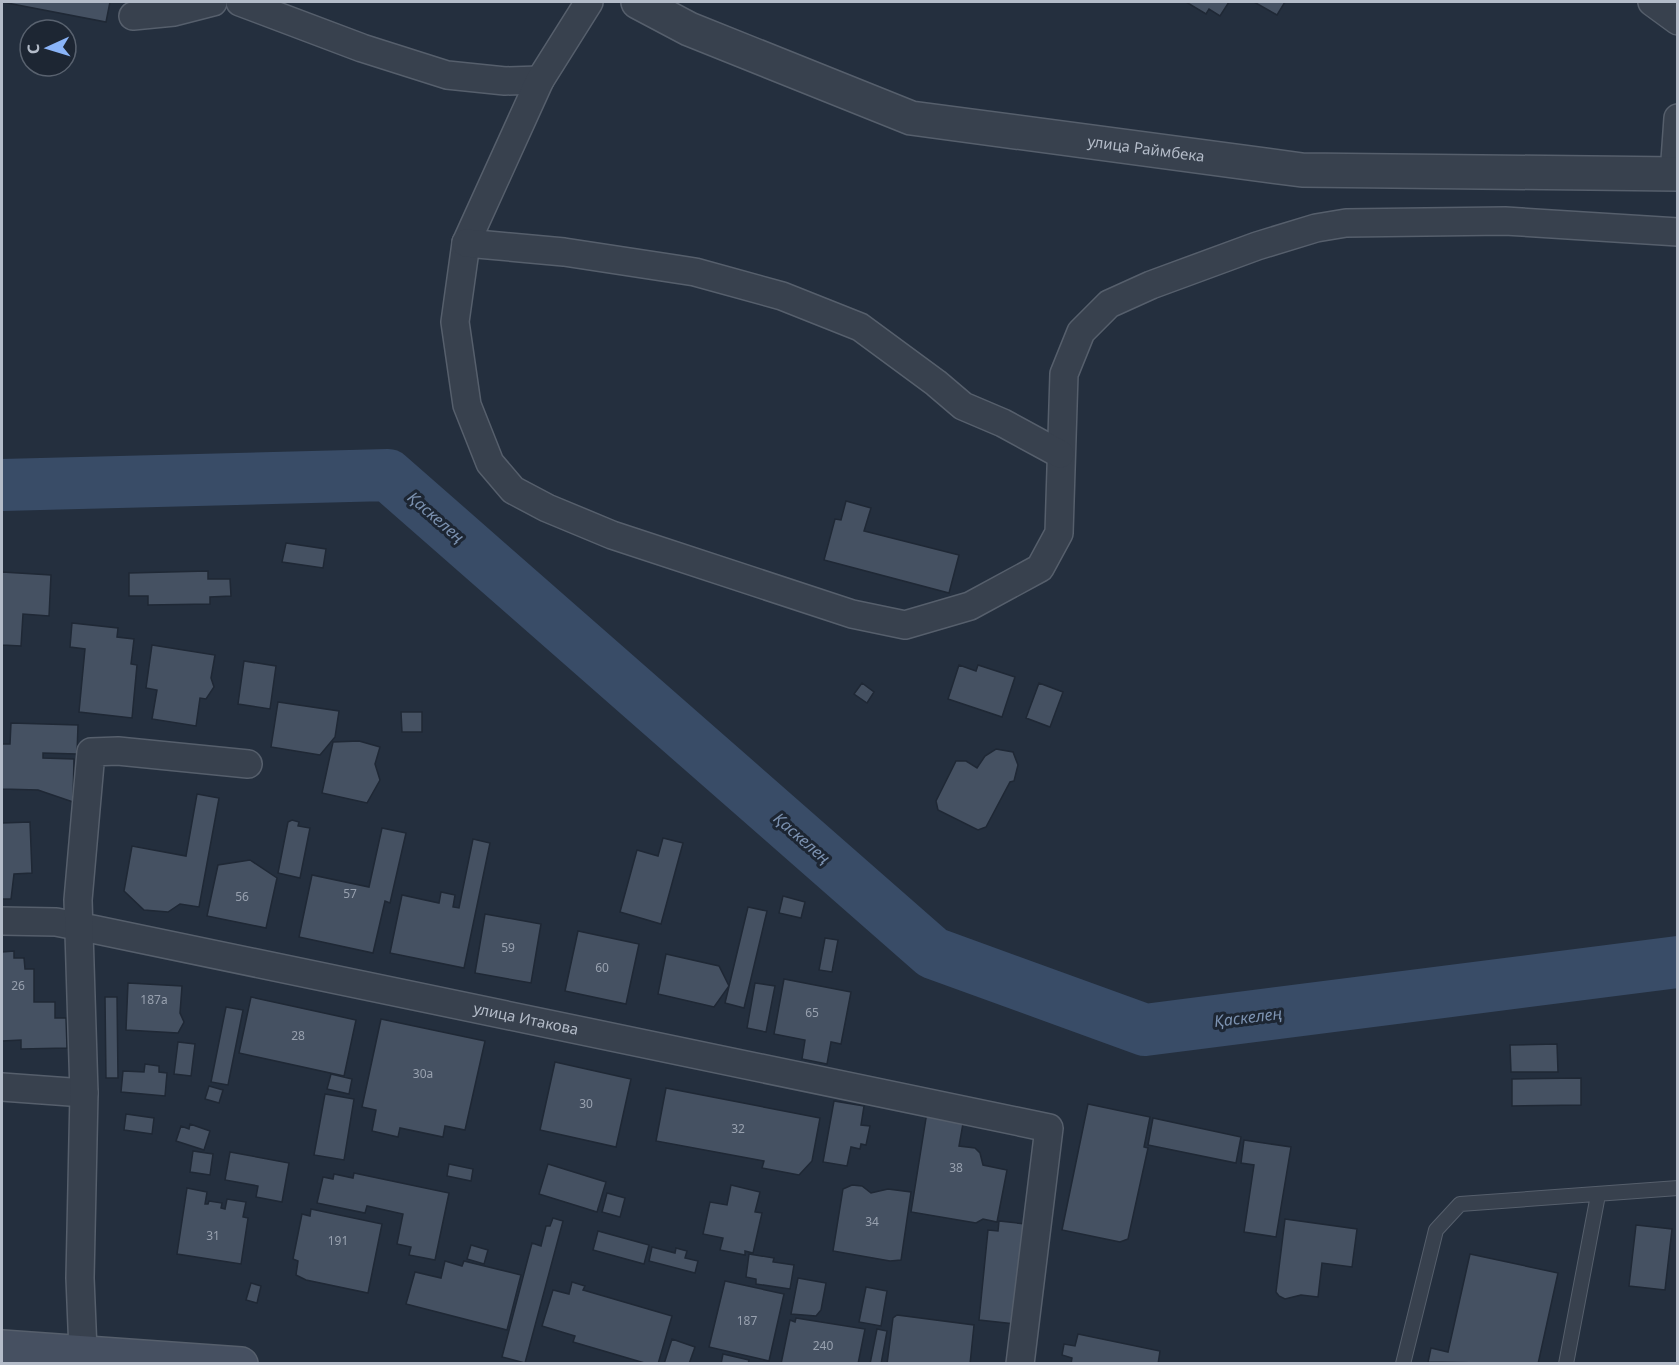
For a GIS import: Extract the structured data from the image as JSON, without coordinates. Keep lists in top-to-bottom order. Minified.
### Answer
{"streets":{"street":["улица Раймбека","улица Итакова"]},"water":["Қаскелең"],"house_numbers":["57","56","59","60","26","187а","65","28","30а","30","32","38","34","31","191","187","240"],"north":"left"}
